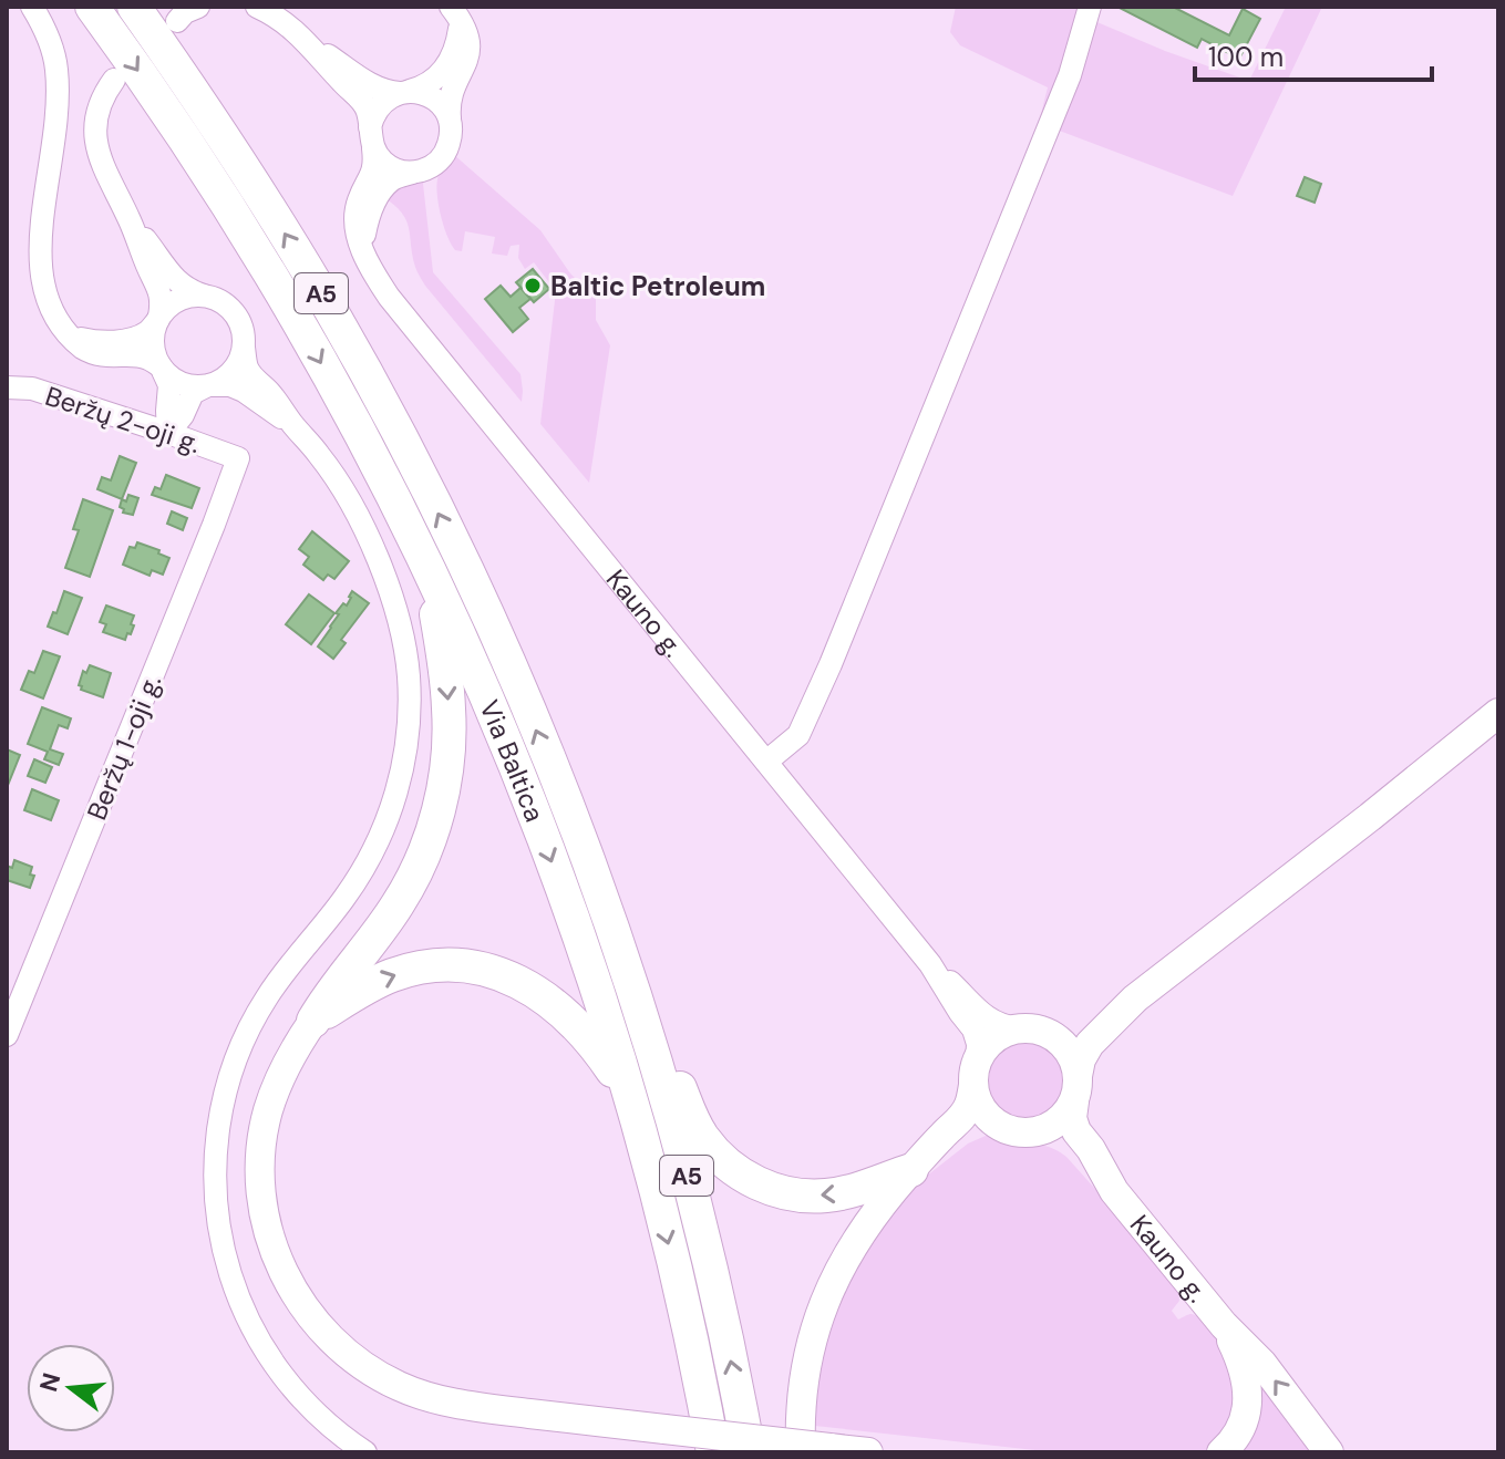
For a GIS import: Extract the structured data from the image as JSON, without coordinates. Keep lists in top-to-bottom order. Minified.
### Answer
{"streets":{"highway":["A5","Via Baltica"],"main road":["Kauno g."],"street":["Beržų 2-oji g.","Beržų 1-oji g."]},"crossings":[["Beržų 2-oji g.","Beržų 1-oji g."]],"places":["Baltic Petroleum"],"scale_bar":"100 m","north":"left"}
